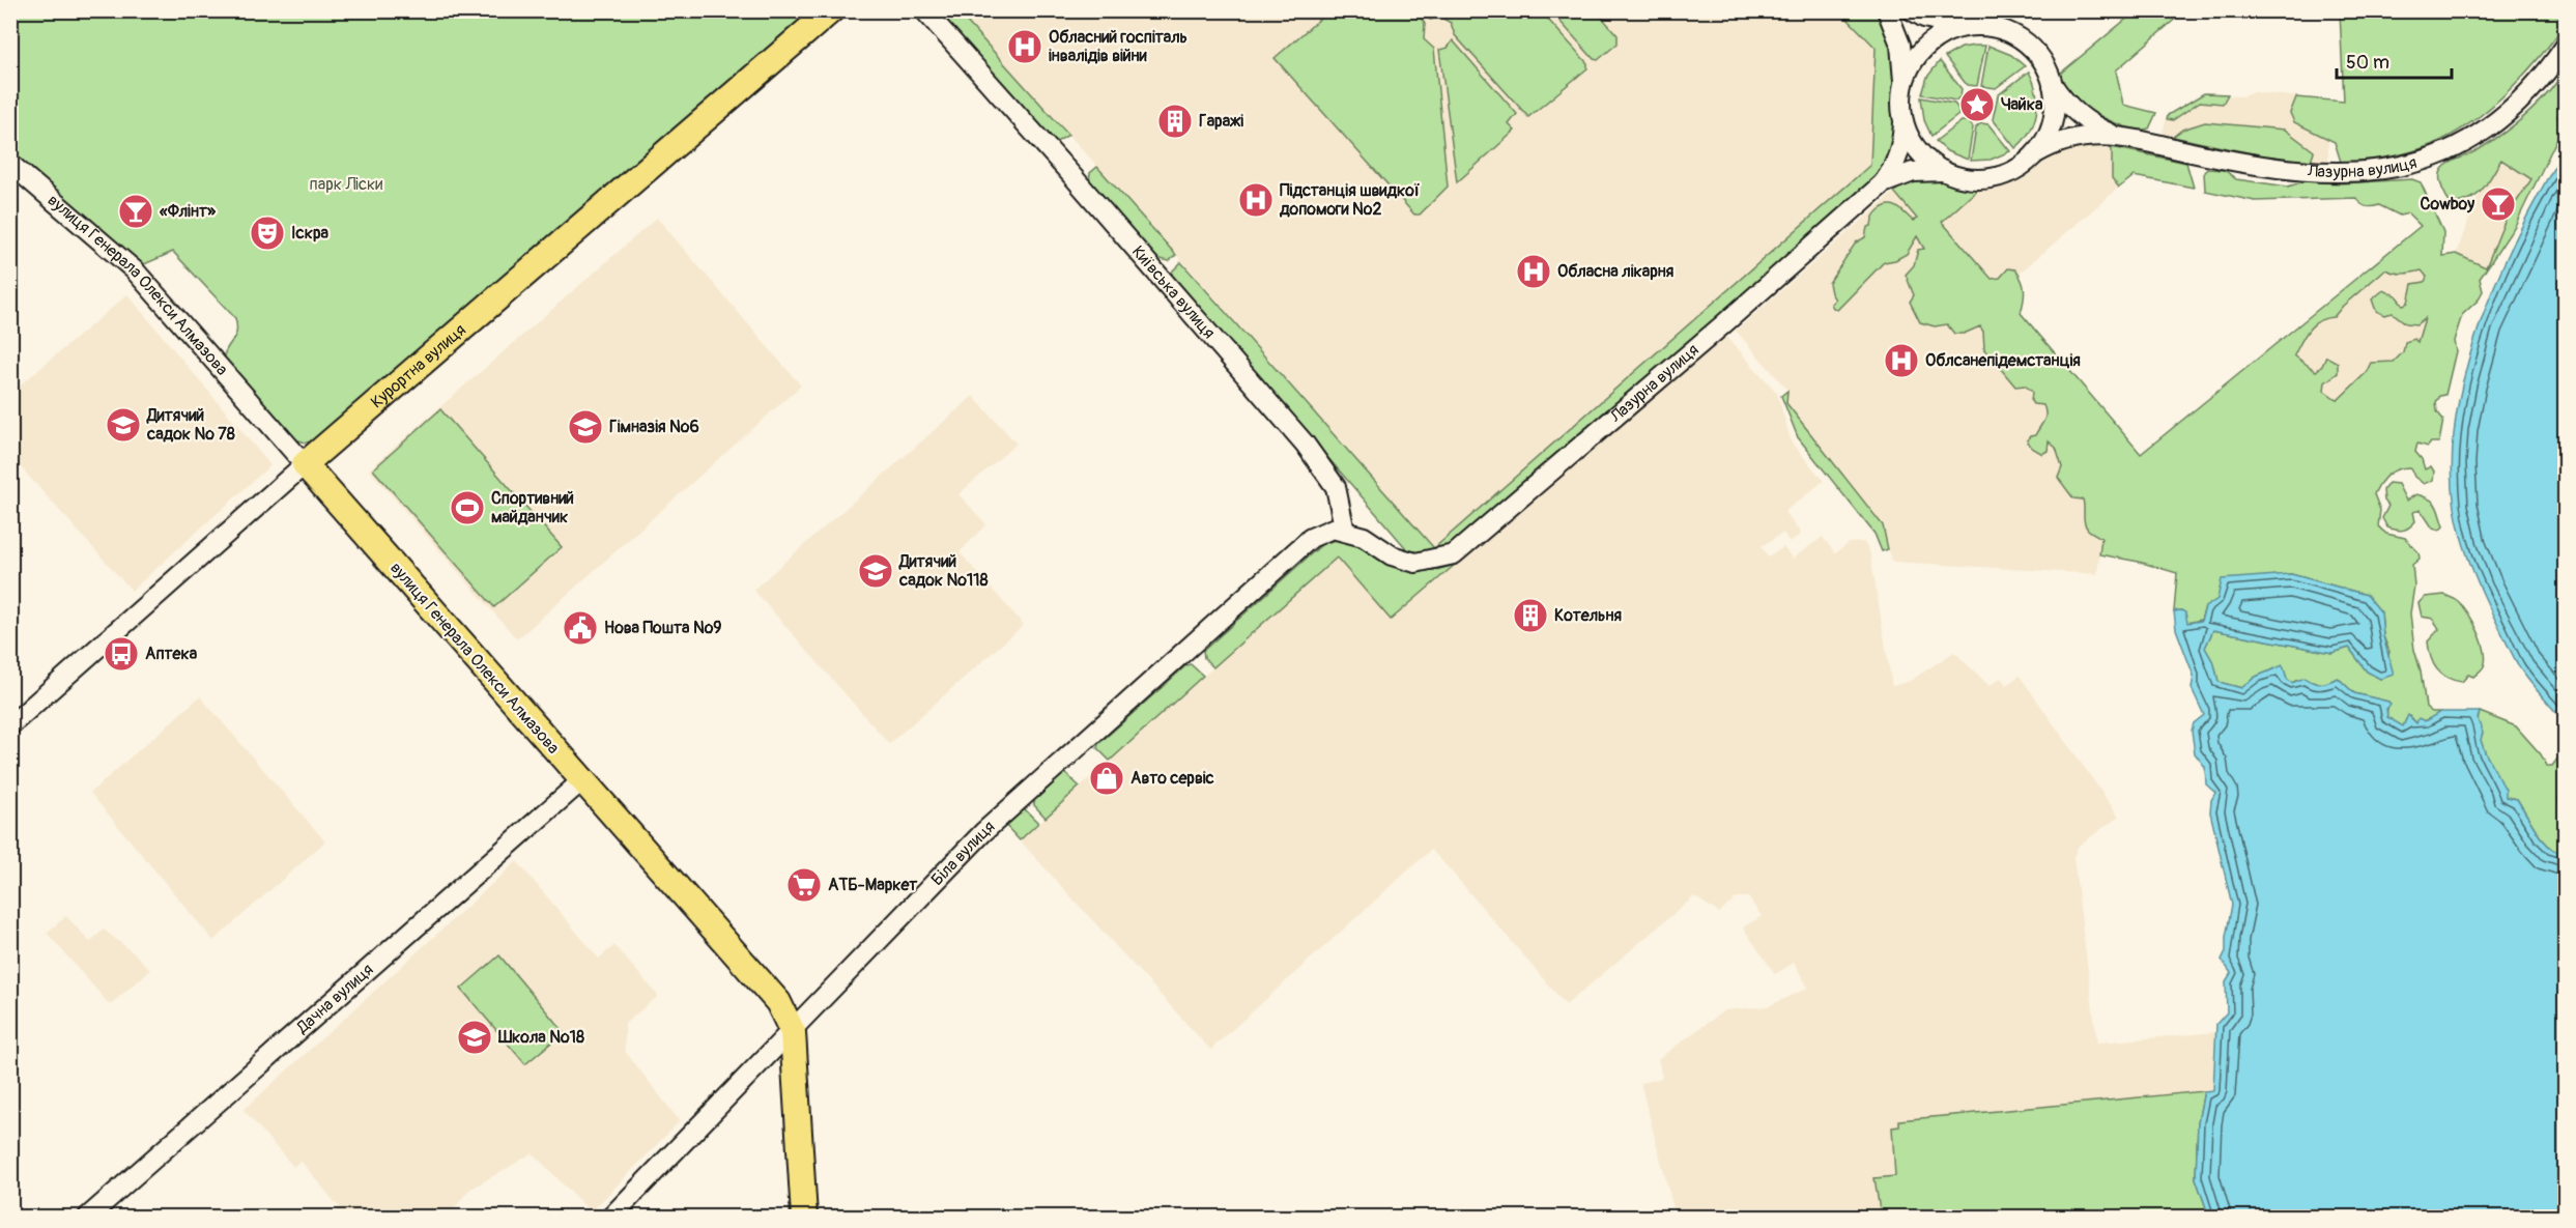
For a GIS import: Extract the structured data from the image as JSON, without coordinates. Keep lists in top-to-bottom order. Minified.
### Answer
{"streets":{"main road":["вулиця Генерала Олекси Алмазова","Курортна вулиця"],"street":["Лазурна вулиця","Київська вулиця","Біла вулиця","Дачна вулиця"]},"crossings":[["Лазурна вулиця","Київська вулиця"],["Лазурна вулиця","Біла вулиця"],["вулиця Генерала Олекси Алмазова","Курортна вулиця"],["вулиця Генерала Олекси Алмазова","Біла вулиця"],["вулиця Генерала Олекси Алмазова","Дачна вулиця"],["Київська вулиця","Біла вулиця"]],"parks":["парк Ліски"],"places":{"hospital":["Обласний госпіталь інвалідів війни","Підстанція швидкої допомоги №2","Обласна лікарня","Облсанепідемстанція"],"place":["Чайка"],"building":["Гаражі","Котельня"],"bar":["Cowboy","«Флінт»"],"theatre":["Іскра"],"school or university":["Дитячий садок № 78","Гімназія №6","Дитячий садок №118","Школа №18"],"sports":["Спортивний майданчик"],"public building":["Нова Пошта №9"],"bus stop":["Аптека"],"shop":["Авто сервіс"],"supermarket":["АТБ-Маркет"]},"scale_bar":"50 m"}
